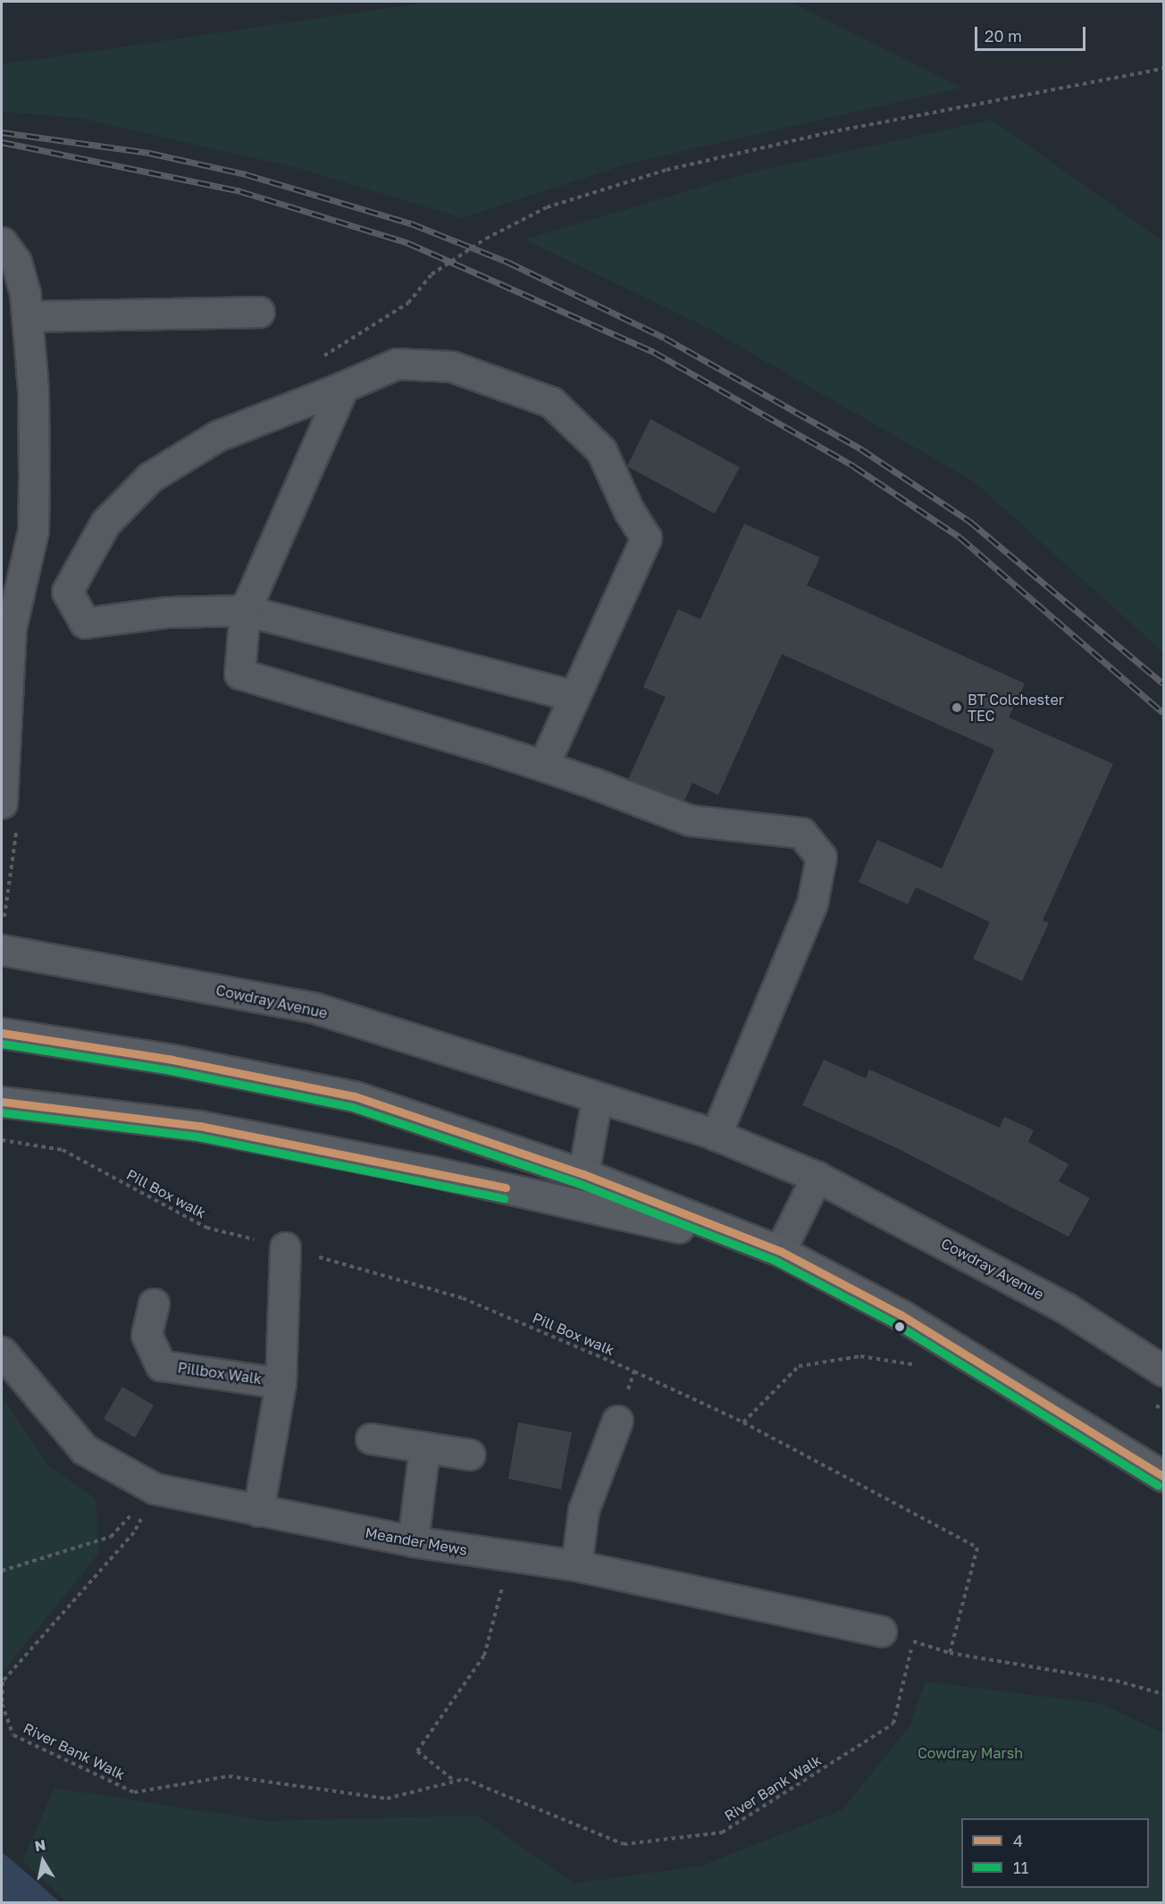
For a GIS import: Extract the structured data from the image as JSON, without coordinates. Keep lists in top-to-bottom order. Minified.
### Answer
{"streets":{"street":["Cowdray Avenue","Pillbox Walk","Meander Mews"],"path":["Pill Box walk","River Bank Walk"]},"crossings":[["Pill Box walk","Pillbox Walk"],["Pillbox Walk","Meander Mews"],["Meander Mews","River Bank Walk"]],"parks":["Cowdray Marsh"],"places":["BT Colchester TEC"],"lines":["transit line 4","transit line 11"],"legend":["4","11"],"scale_bar":"20 m","north":"top"}
